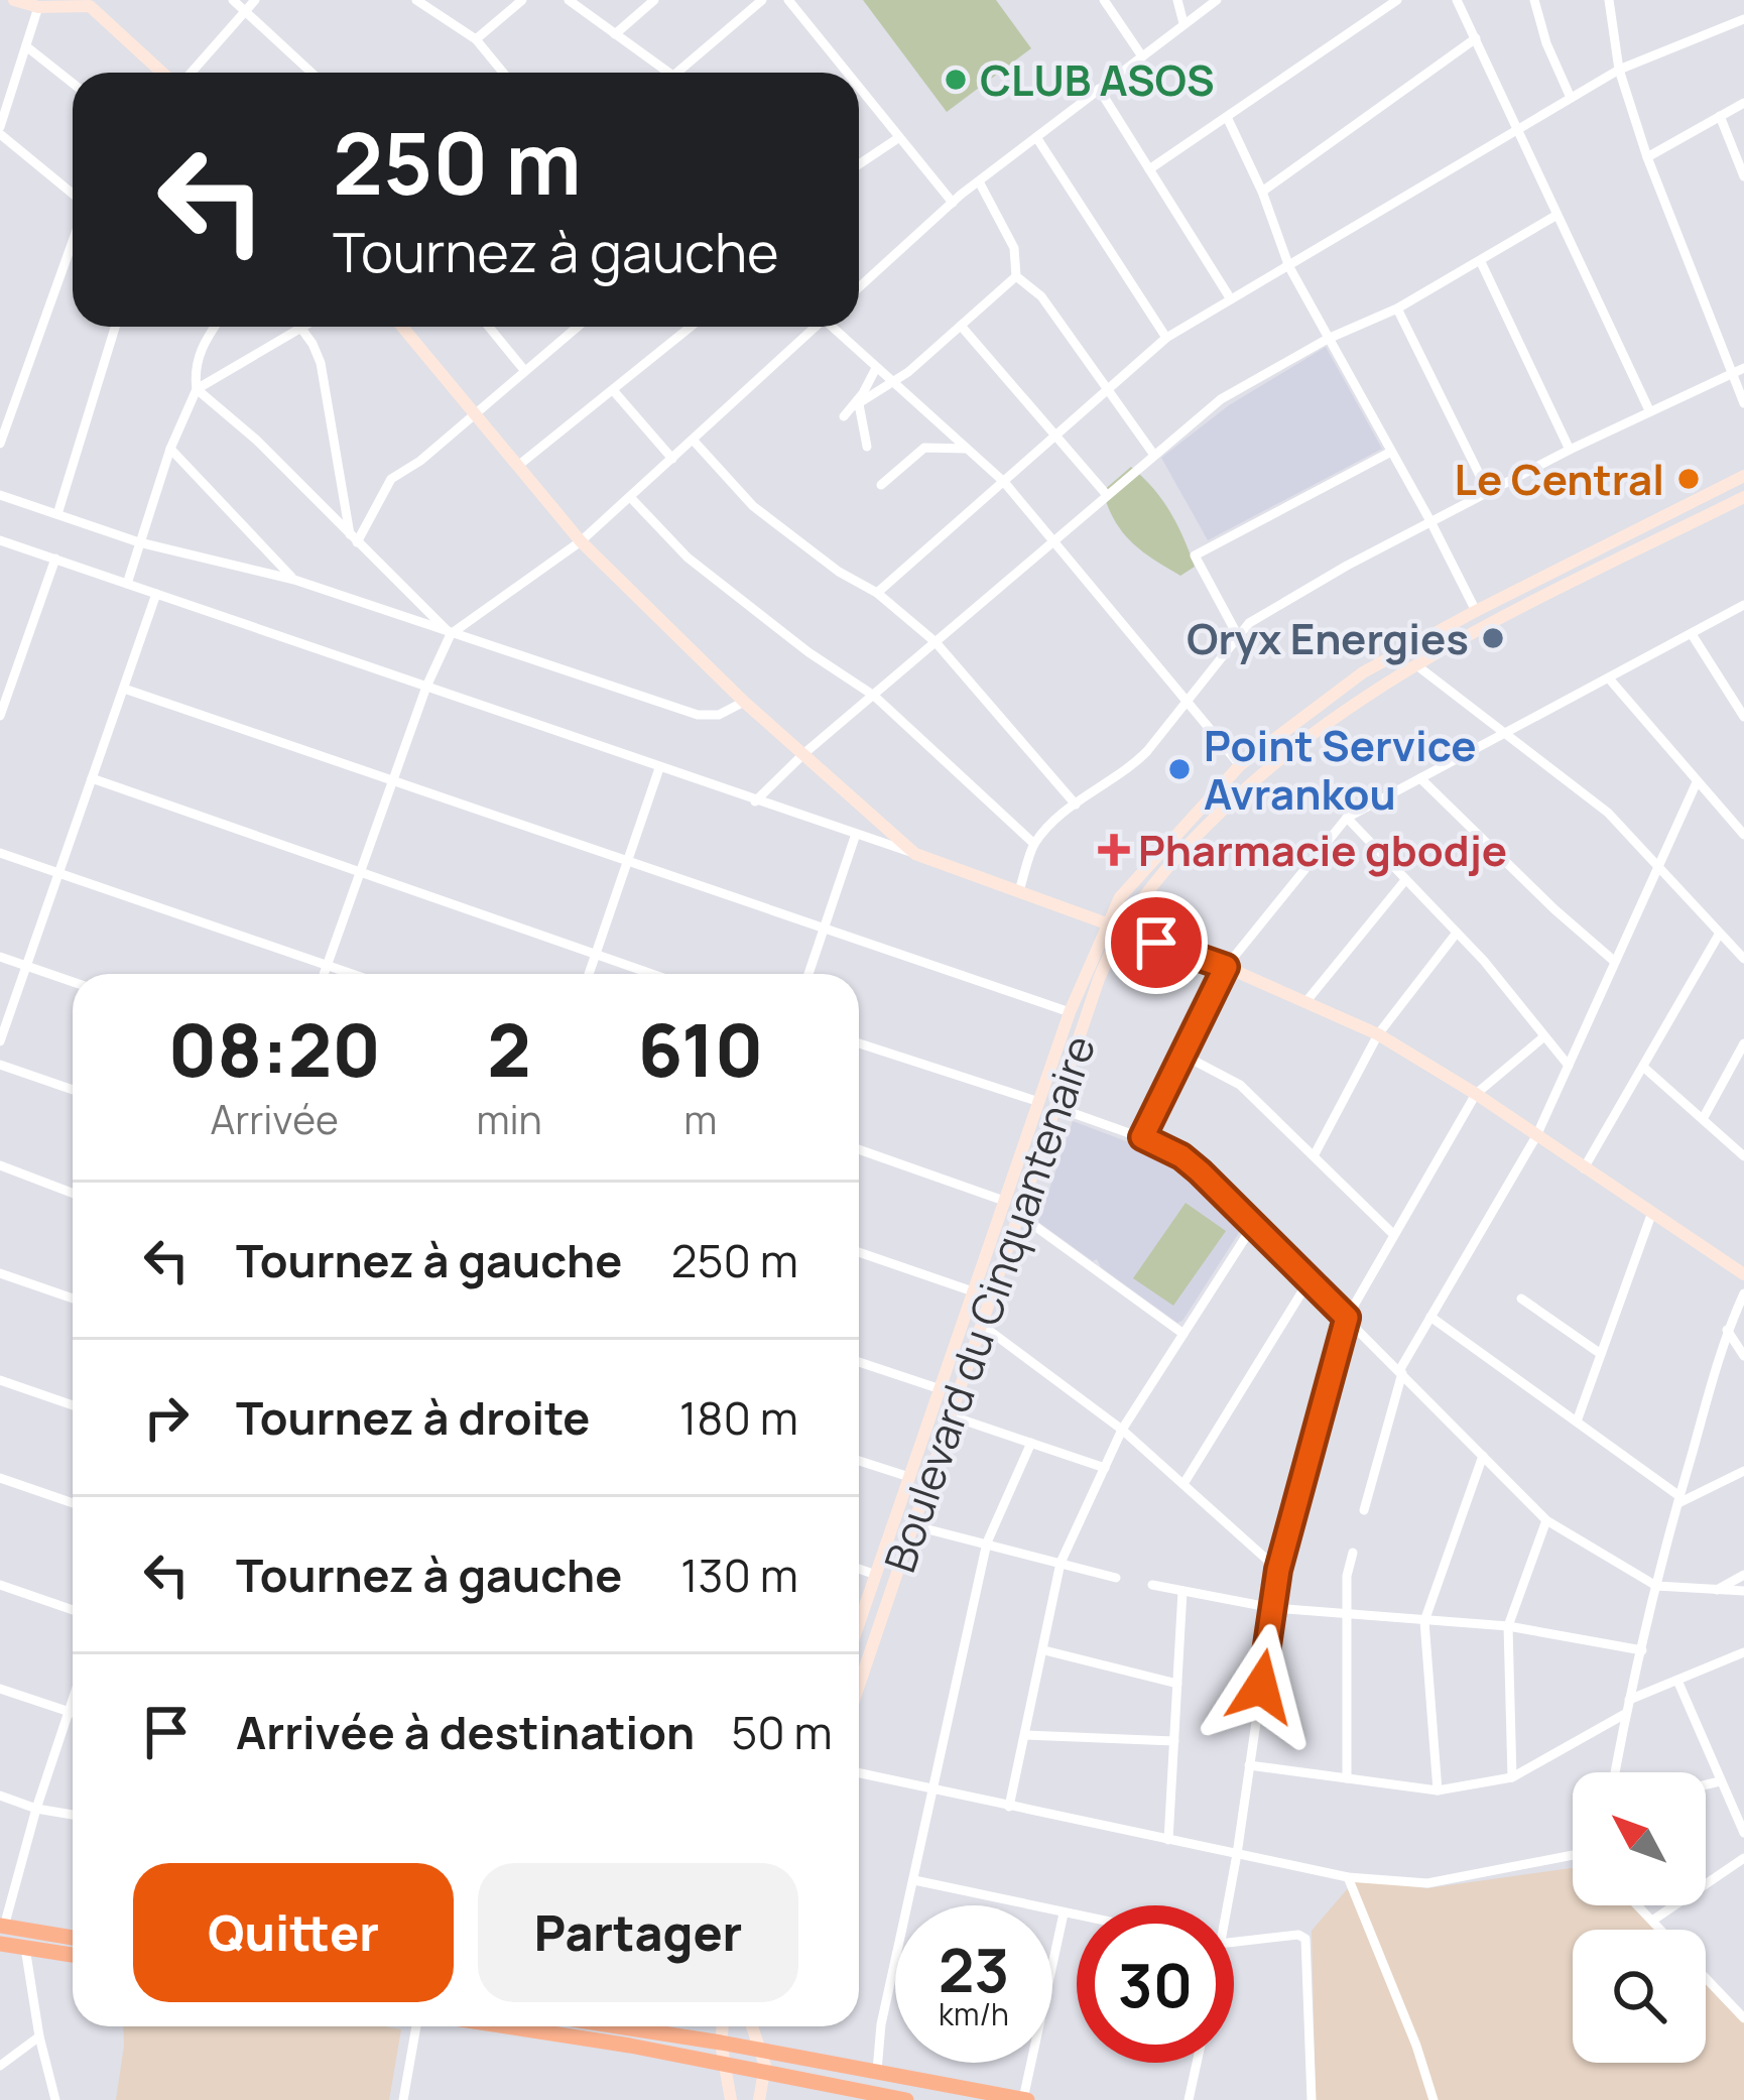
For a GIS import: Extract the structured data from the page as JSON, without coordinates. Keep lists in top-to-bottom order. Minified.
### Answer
{"streets":{"main road":["Boulevard du Cinquantenaire"]},"places":{"other":["CLUB ASOS","Le Central","Oryx Energies","Point Service Avrankou"],"health":["Pharmacie gbodje"]},"north":"top left","page":{"turn":["250 m","Tournez à gauche"],"eta":["08:20","Arrivée","2","min","610","m"],"list":[{"name":"Tournez à gauche","value":"250 m"},{"name":"Tournez à droite","value":"180 m"},{"name":"Tournez à gauche","value":"130 m"},{"name":"Arrivée à destination","value":"50 m"}],"buttons":["Quitter","Partager"],"speed":"23 km/h","limit":"30"}}
